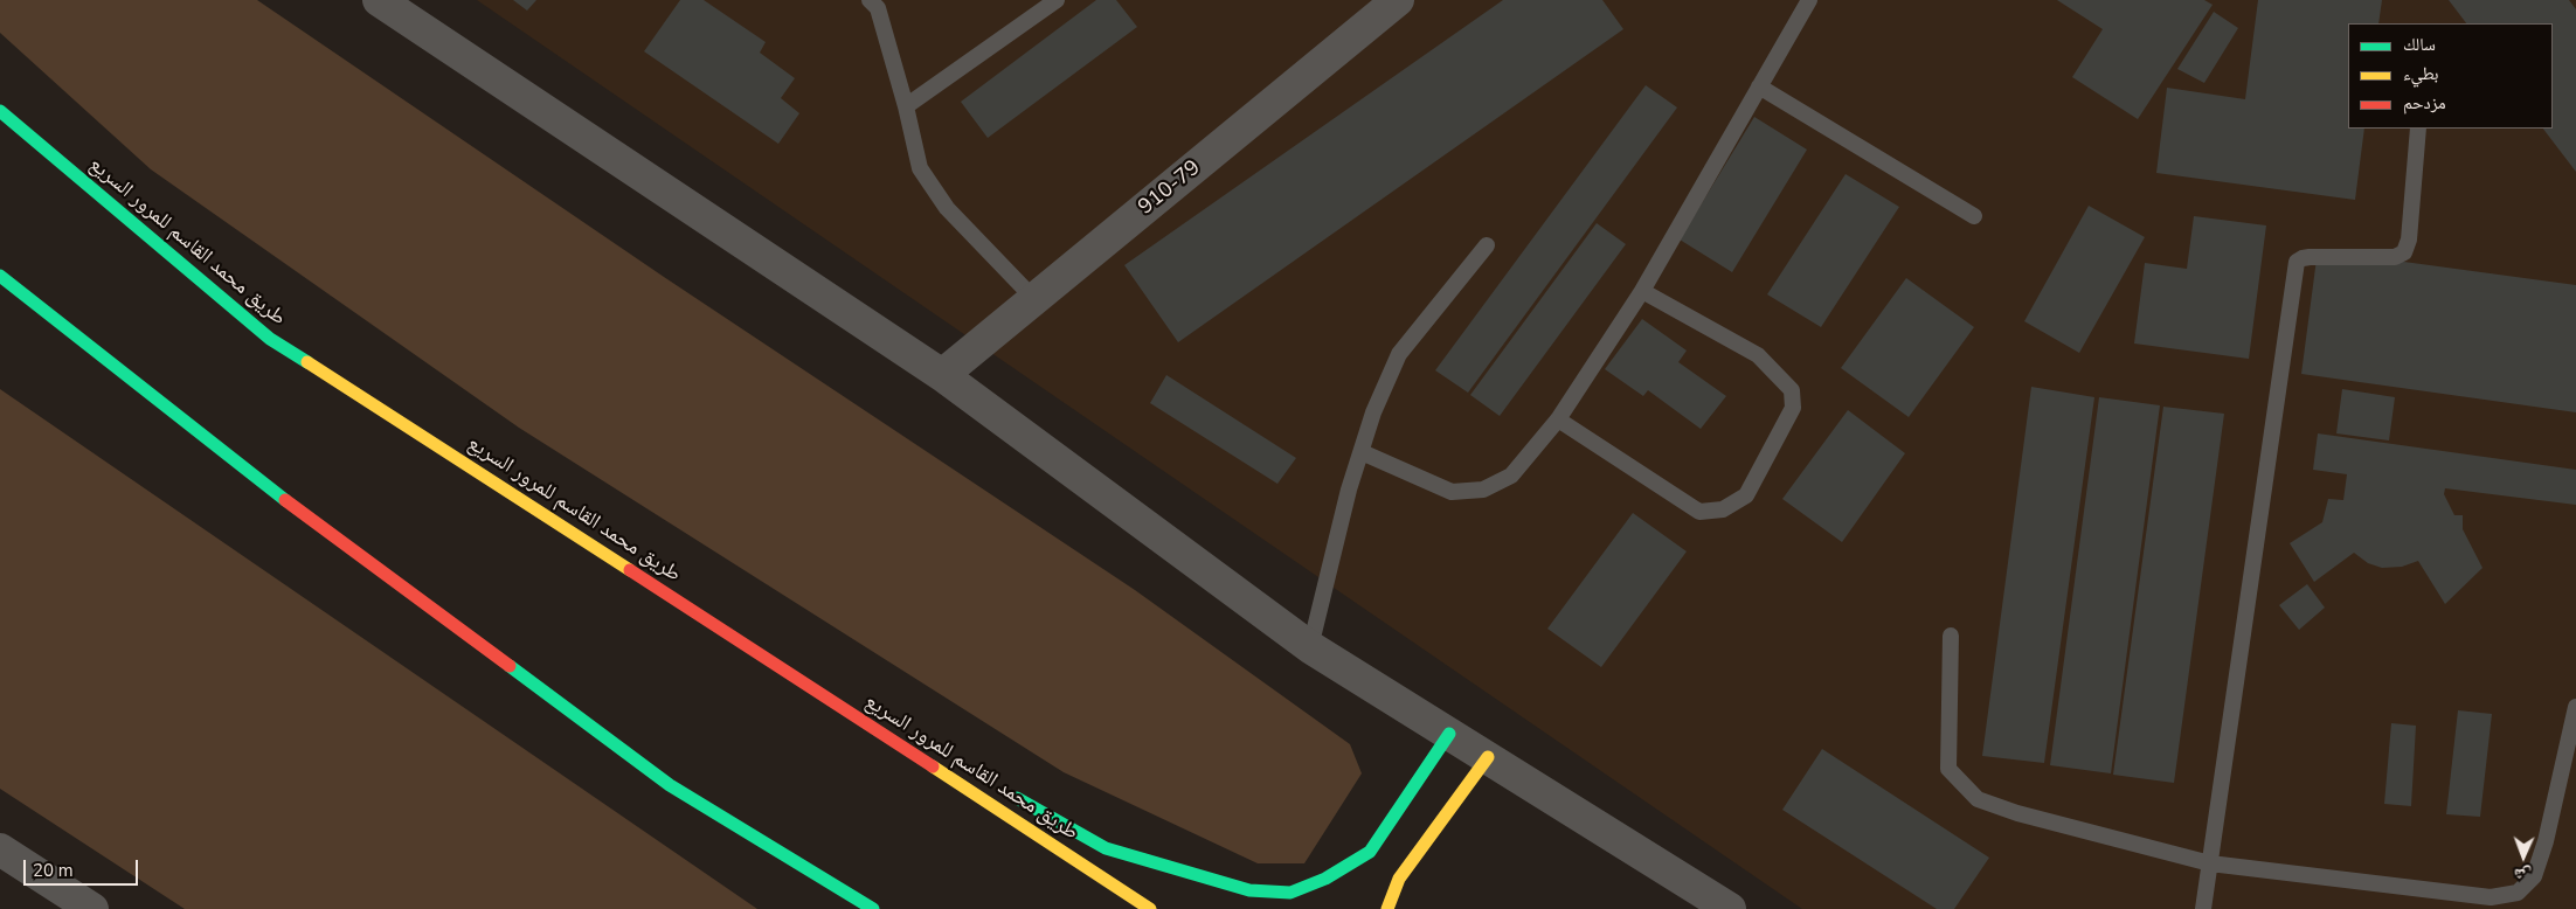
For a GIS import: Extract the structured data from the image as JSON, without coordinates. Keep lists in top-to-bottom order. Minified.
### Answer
{"streets":{"highway":["طريق محمد القاسم للمرور السريع"],"street":["910-79"]},"legend":["سالك","بطيء","مزدحم"],"scale_bar":"20 m","north":"bottom"}
